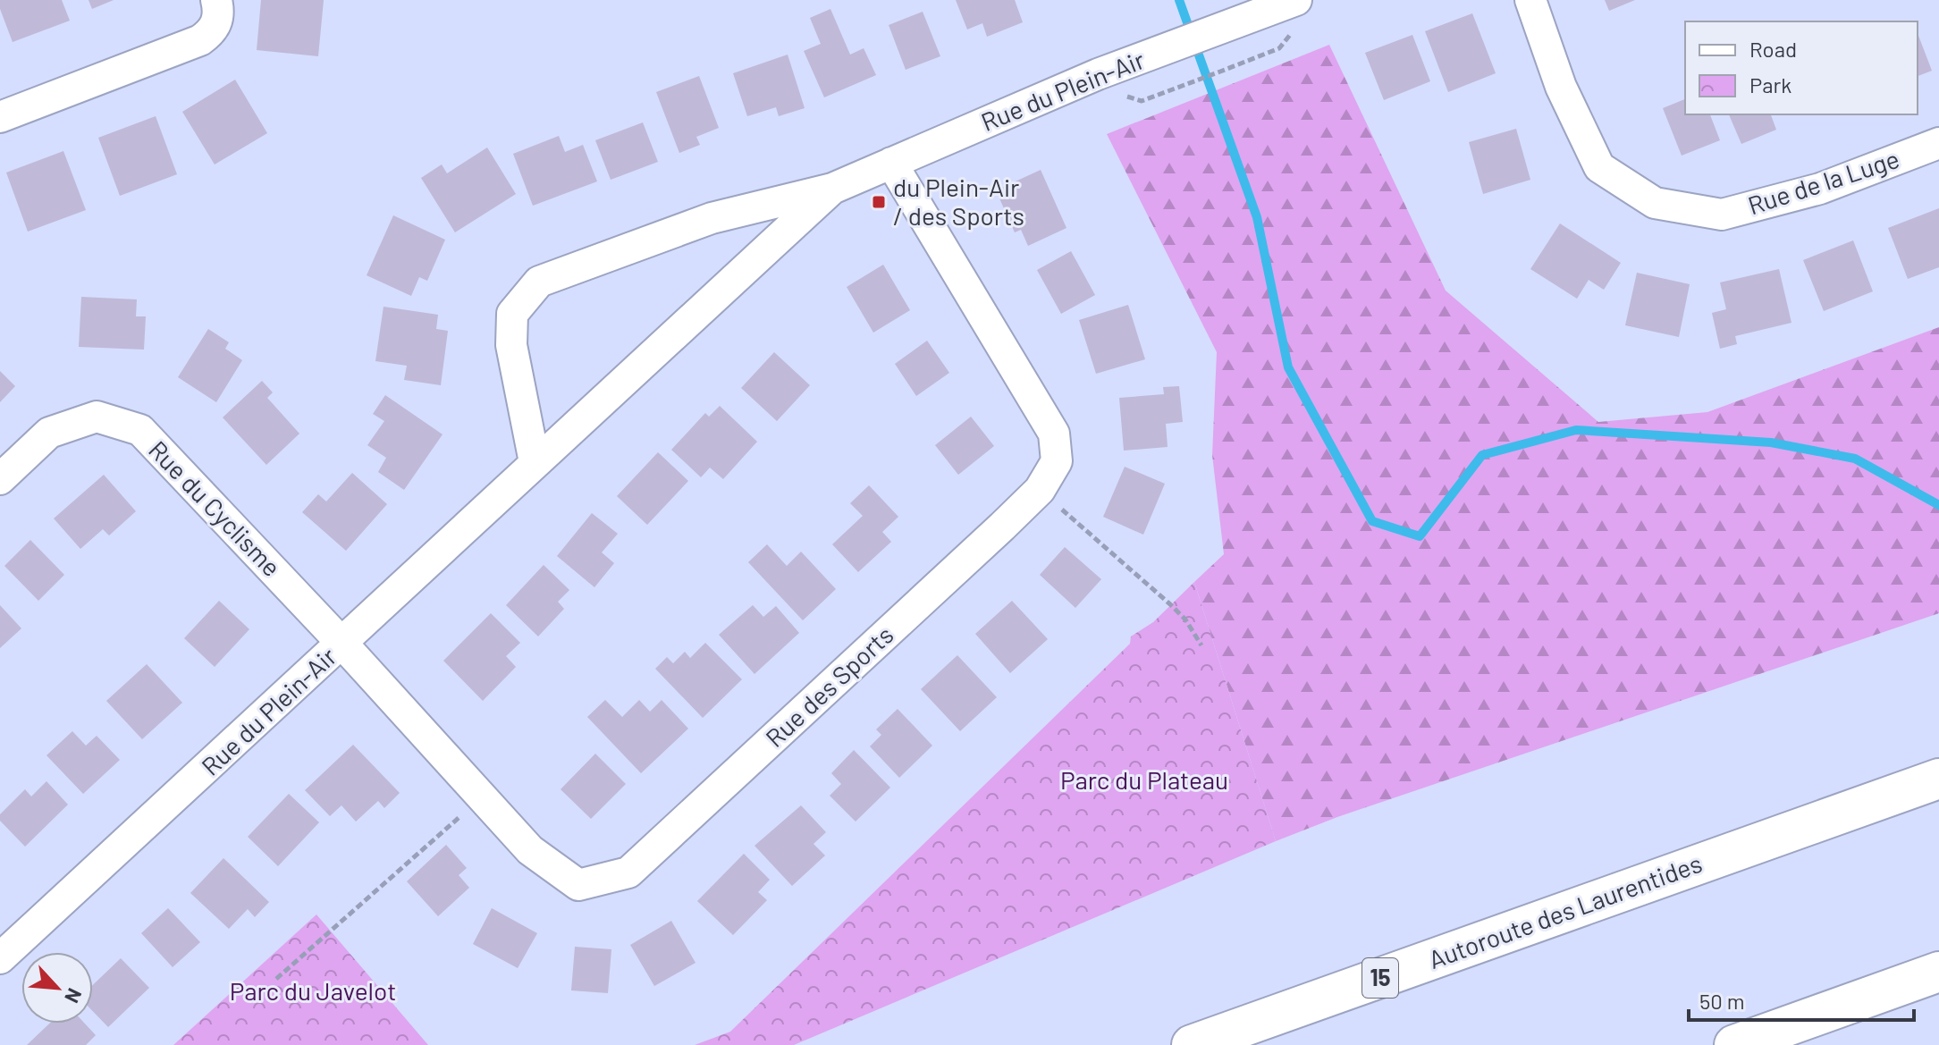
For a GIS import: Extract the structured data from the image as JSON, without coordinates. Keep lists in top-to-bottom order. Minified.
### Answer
{"streets":{"highway":["Autoroute des Laurentides","15"],"street":["Rue du Plein-Air","Rue de la Luge","Rue du Cyclisme","Rue des Sports"]},"crossings":[["Rue du Plein-Air","Rue du Cyclisme"],["Rue du Plein-Air","Rue des Sports"],["Rue du Cyclisme","Rue des Sports"]],"parks":["Parc du Plateau","Parc du Javelot"],"places":{"transit":["du Plein-Air / des Sports"]},"legend":["Road","Park"],"scale_bar":"50 m","north":"bottom right"}
